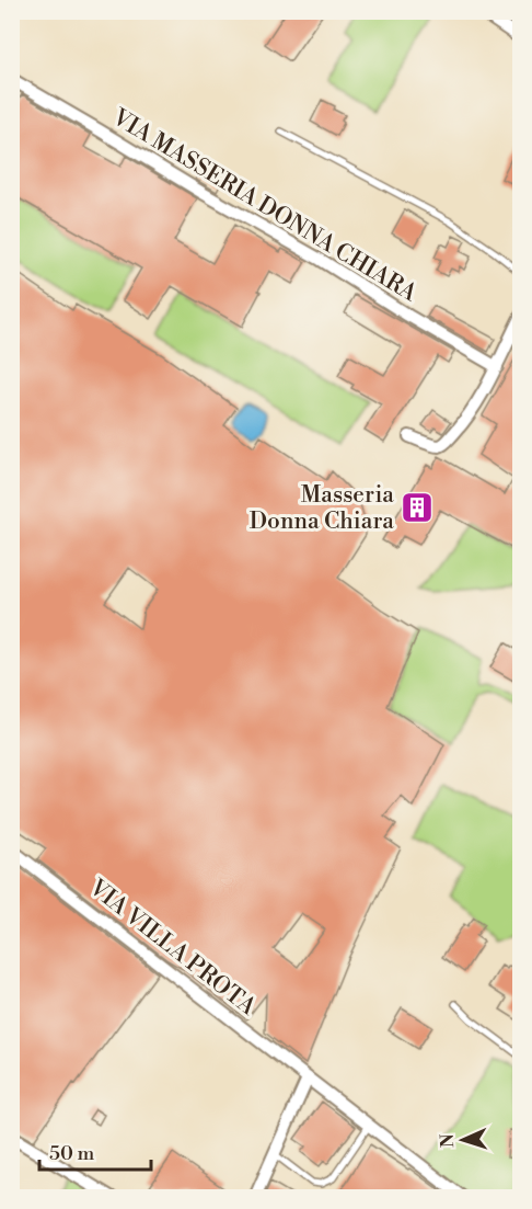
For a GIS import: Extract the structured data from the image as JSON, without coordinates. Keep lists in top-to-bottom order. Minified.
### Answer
{"streets":{"street":["VIA MASSERIA DONNA CHIARA","VIA VILLA PROTA"]},"places":{"building":["Masseria Donna Chiara"]},"scale_bar":"50 m","north":"left"}
